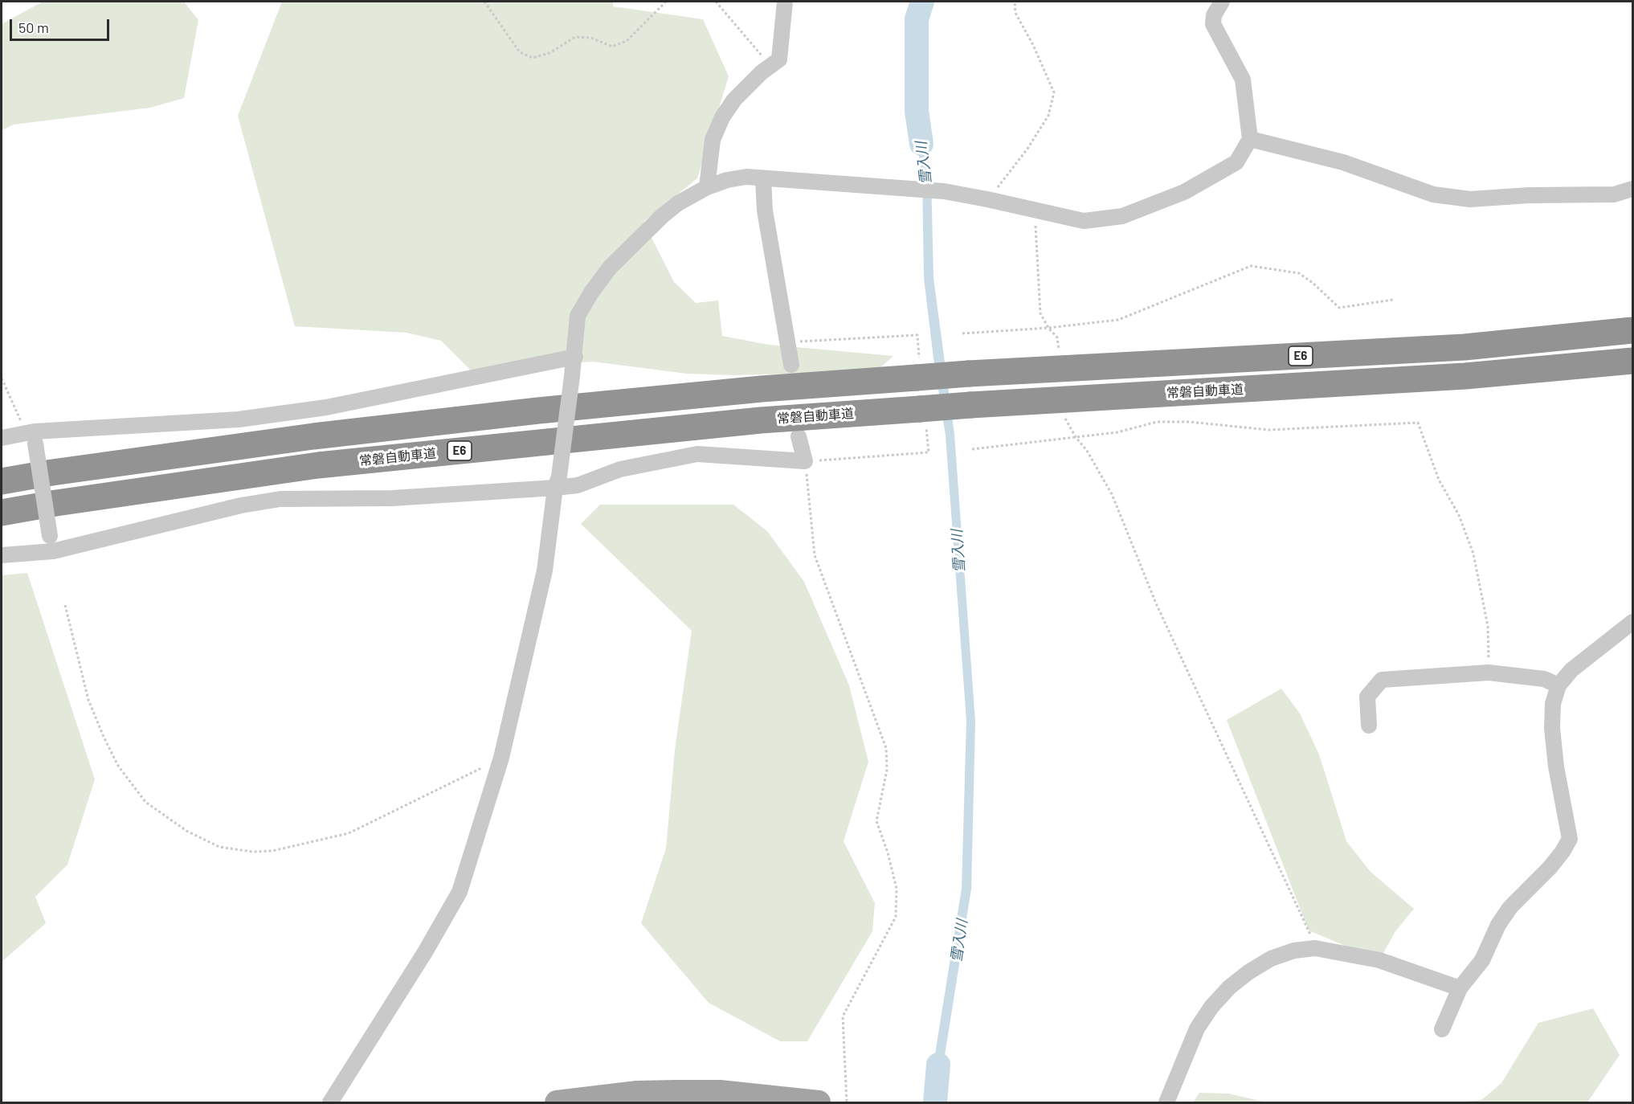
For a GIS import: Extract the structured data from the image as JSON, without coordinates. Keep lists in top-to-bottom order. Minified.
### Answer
{"streets":{"highway":["E6","常磐自動車道"]},"water":["雪入川"],"scale_bar":"50 m"}
